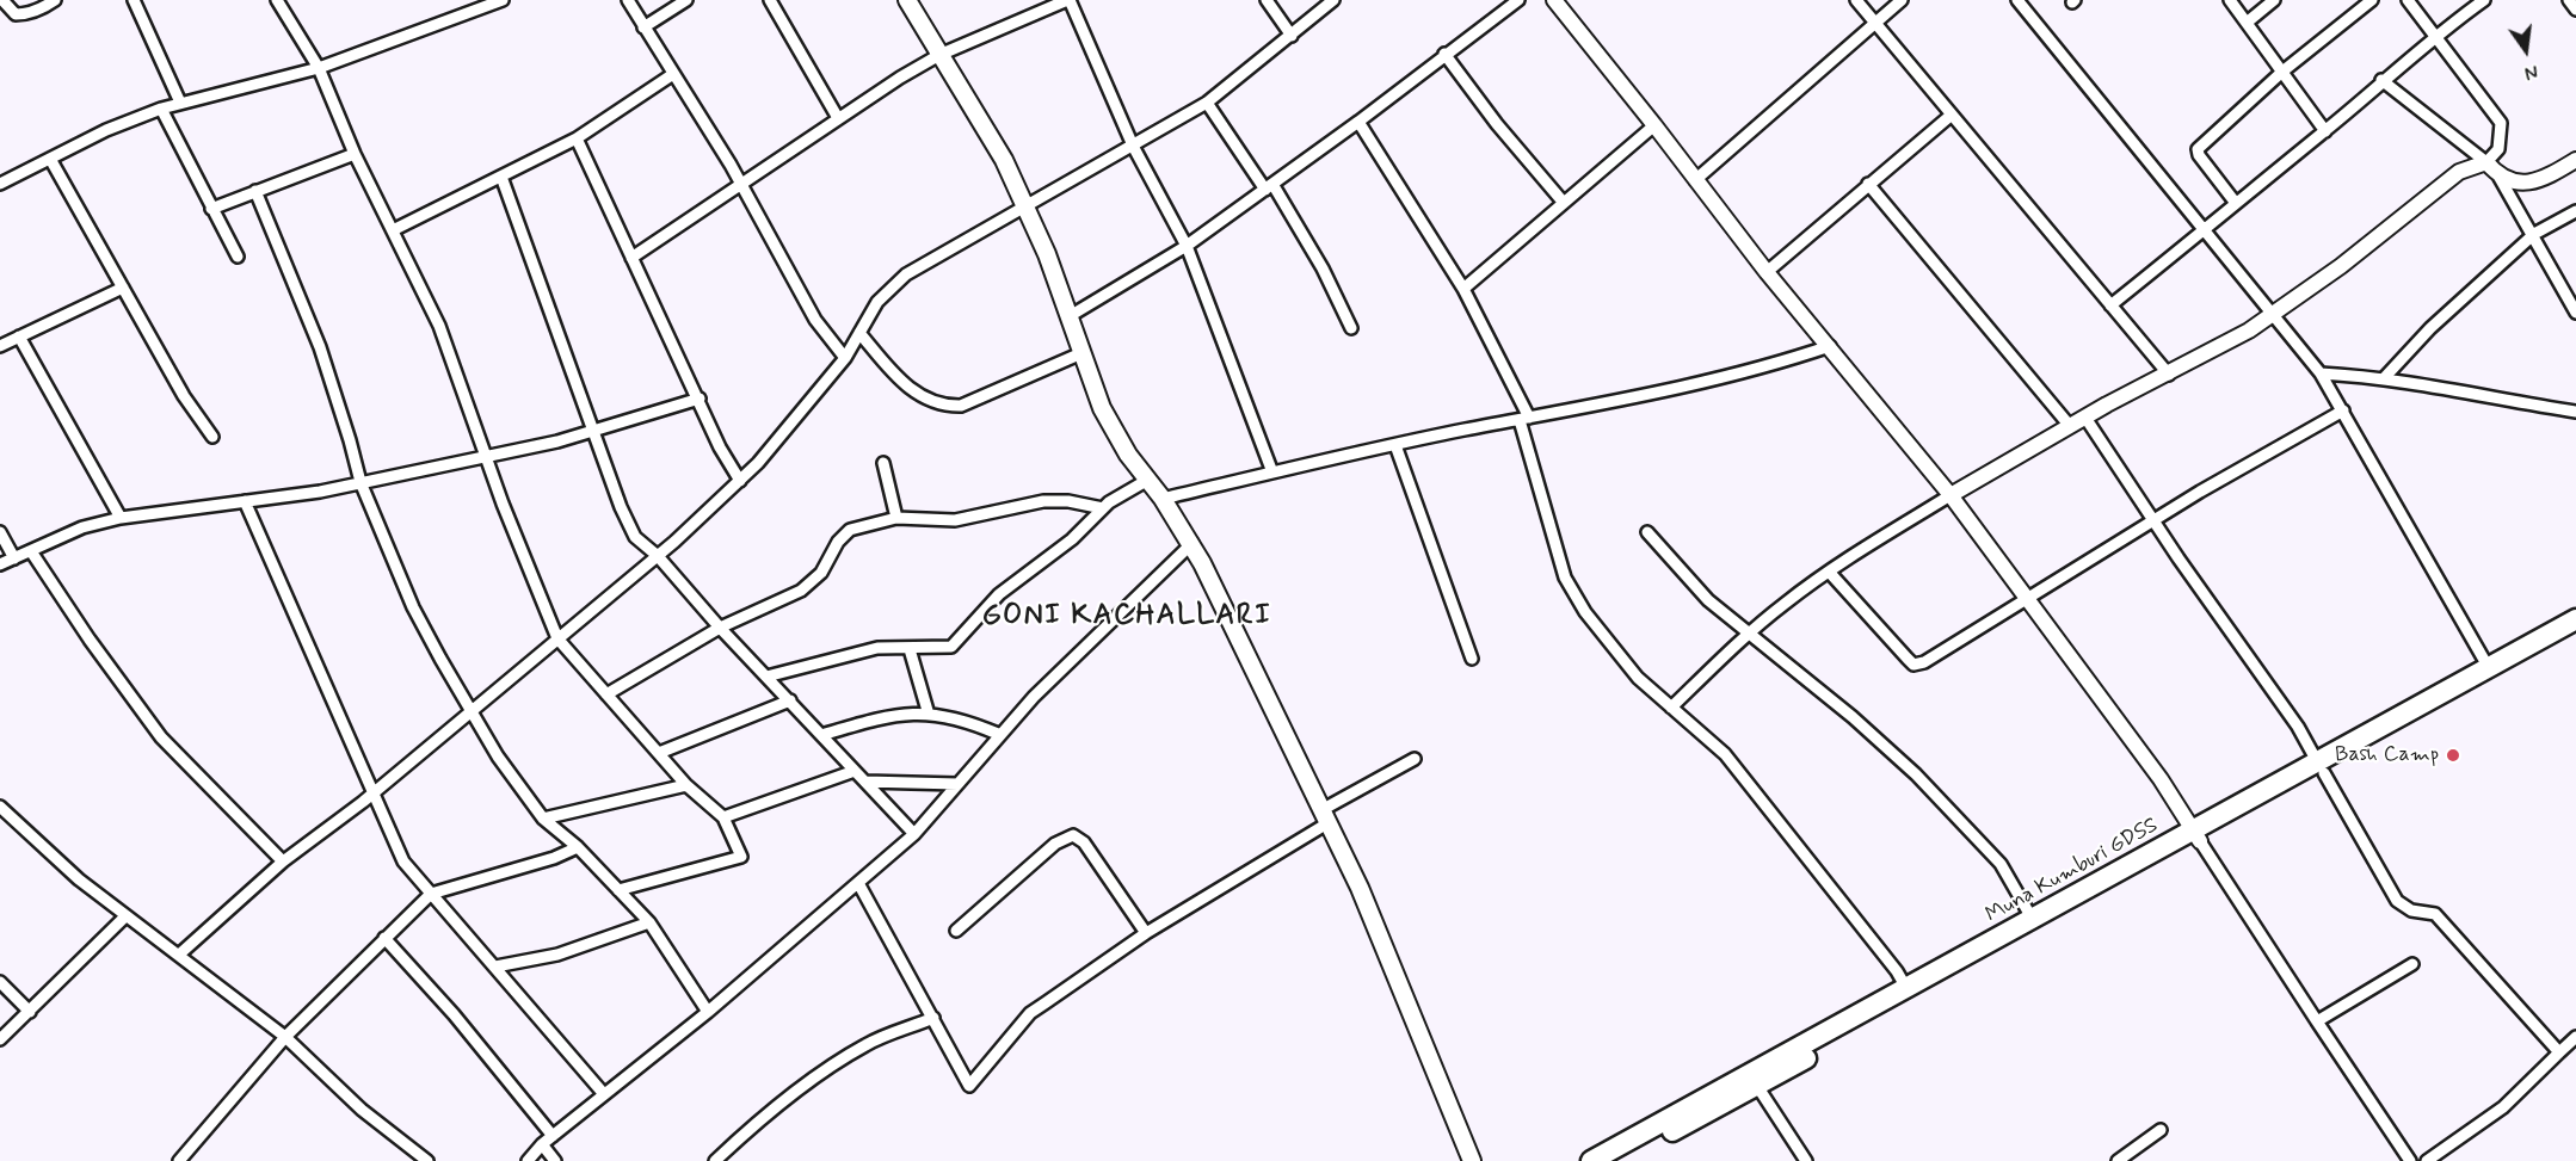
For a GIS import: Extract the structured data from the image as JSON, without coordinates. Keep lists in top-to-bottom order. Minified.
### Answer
{"streets":{"highway":["Muna Kumburi GDSS"]},"districts":["GONI KACHALLARI"],"places":["Bash Camp"],"north":"bottom"}
